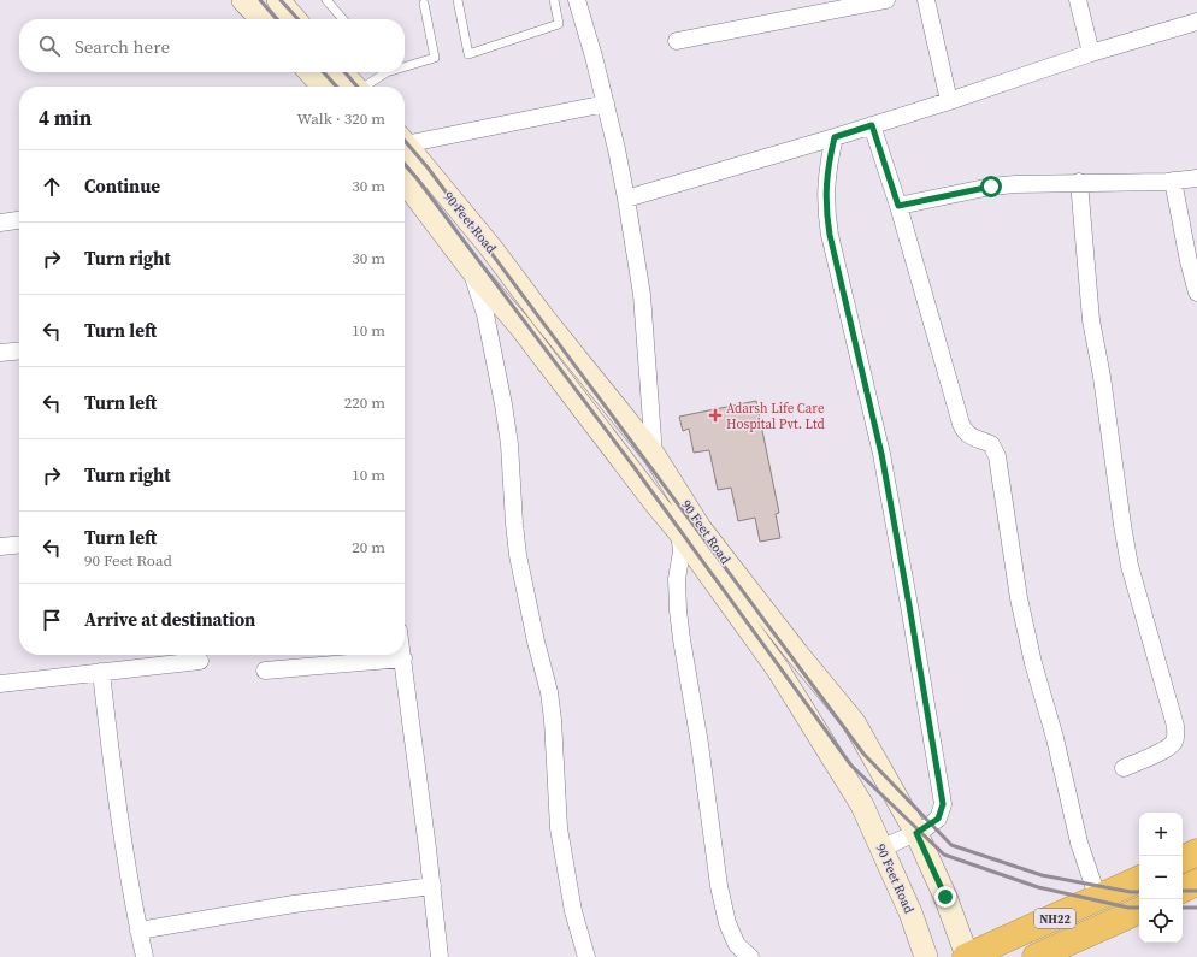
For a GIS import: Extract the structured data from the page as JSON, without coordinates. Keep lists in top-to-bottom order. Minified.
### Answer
{"streets":{"highway":["NH22"],"main road":["90 Feet Road"]},"crossings":[["90 Feet Road","NH22"]],"places":{"health":["Adarsh Life Care Hospital Pvt. Ltd"]},"page":{"search":"Search here","heading":["4 min","Walk · 320 m"],"list":[["Continue","30 m"],["Turn right","30 m"],["Turn left","10 m"],["Turn left","220 m"],["Turn right","10 m"],["Turn left","90 Feet Road","20 m"],"Arrive at destination"],"map_buttons":["+","−"]}}
